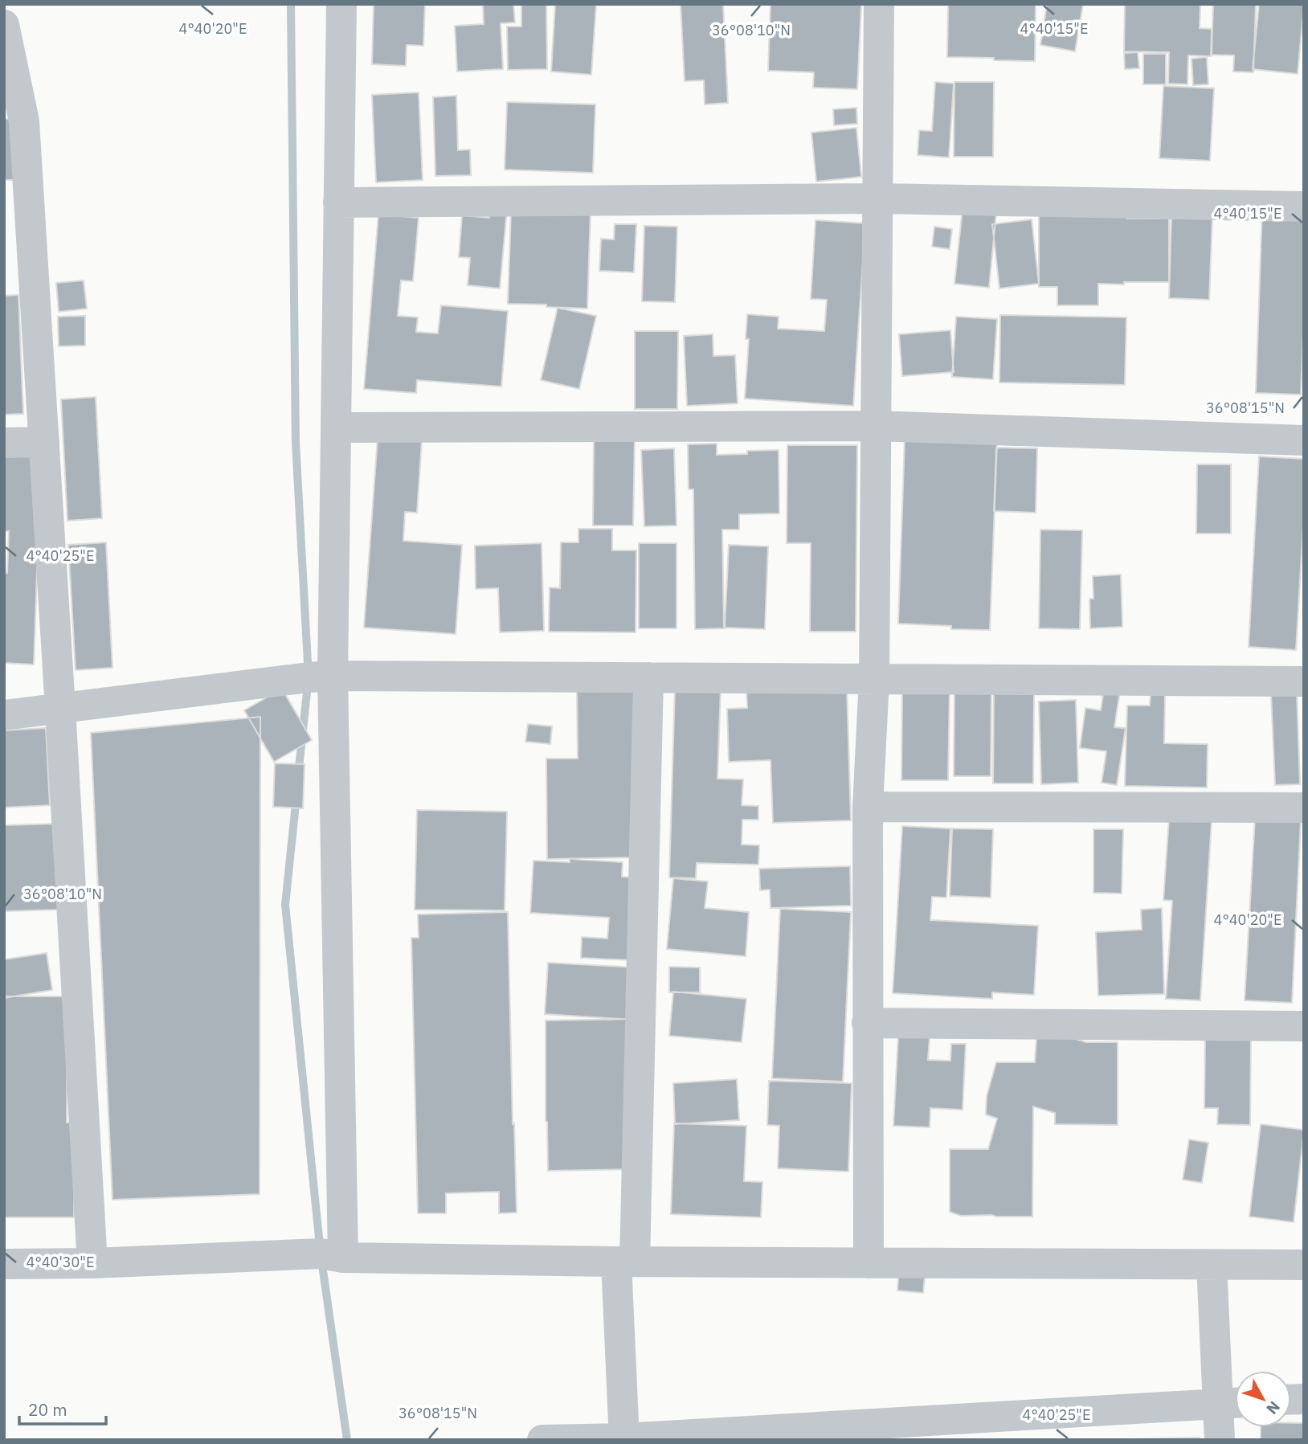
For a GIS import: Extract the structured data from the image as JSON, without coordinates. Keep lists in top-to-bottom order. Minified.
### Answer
{"scale_bar":"20 m","north":"bottom right","coordinates":["4°40'20\"E","4°40'15\"E","36°08'10\"N","36°08'15\"N","4°40'25\"E","4°40'30\"E"]}
